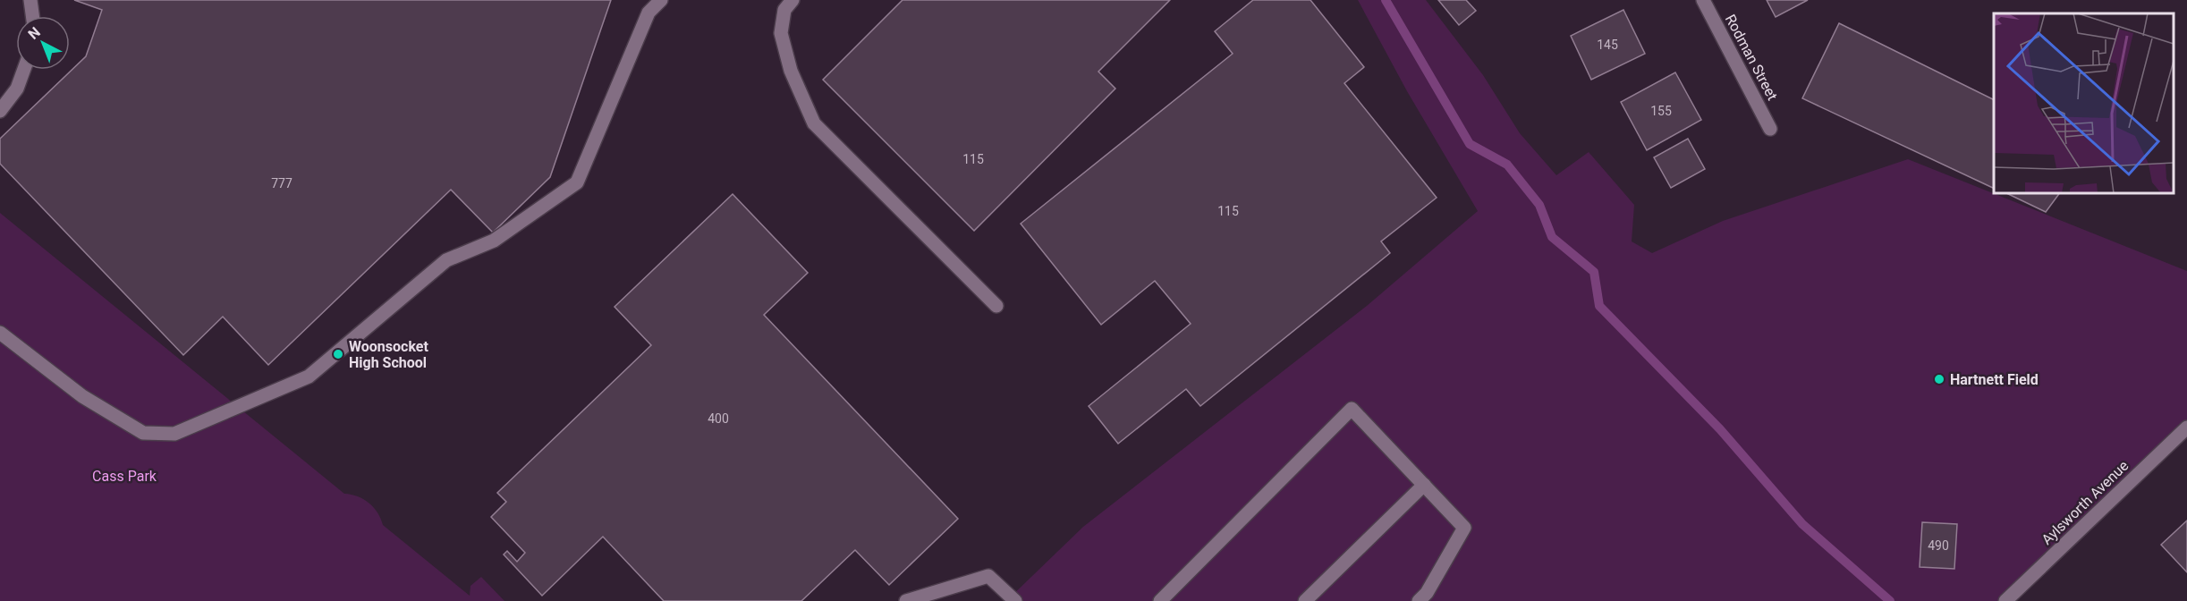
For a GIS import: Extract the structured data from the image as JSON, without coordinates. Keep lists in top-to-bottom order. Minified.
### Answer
{"streets":{"street":["Rodman Street","Aylsworth Avenue"]},"parks":["Cass Park"],"places":["Woonsocket High School","Hartnett Field"],"house_numbers":["145","155","115","777","115","400","490"],"north":"top left"}
